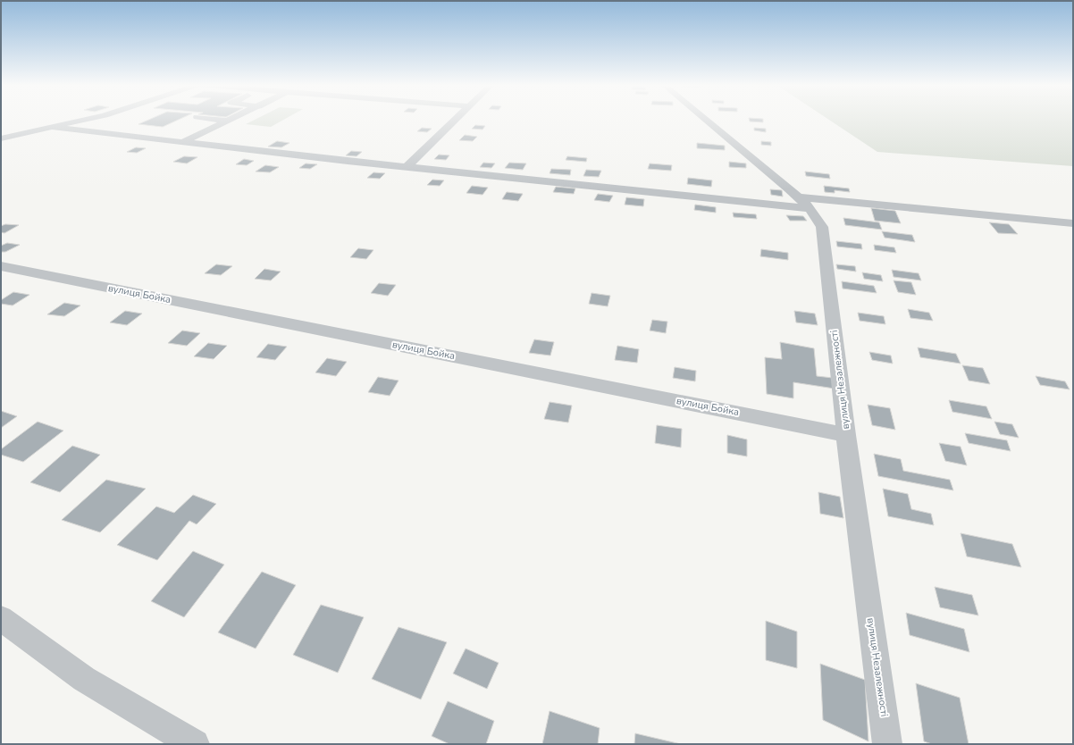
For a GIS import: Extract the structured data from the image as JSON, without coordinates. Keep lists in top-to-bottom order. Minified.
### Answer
{"streets":{"street":["вулиця Бойка","вулиця Незалежності"]},"crossings":[["вулиця Бойка","вулиця Незалежності"]]}
